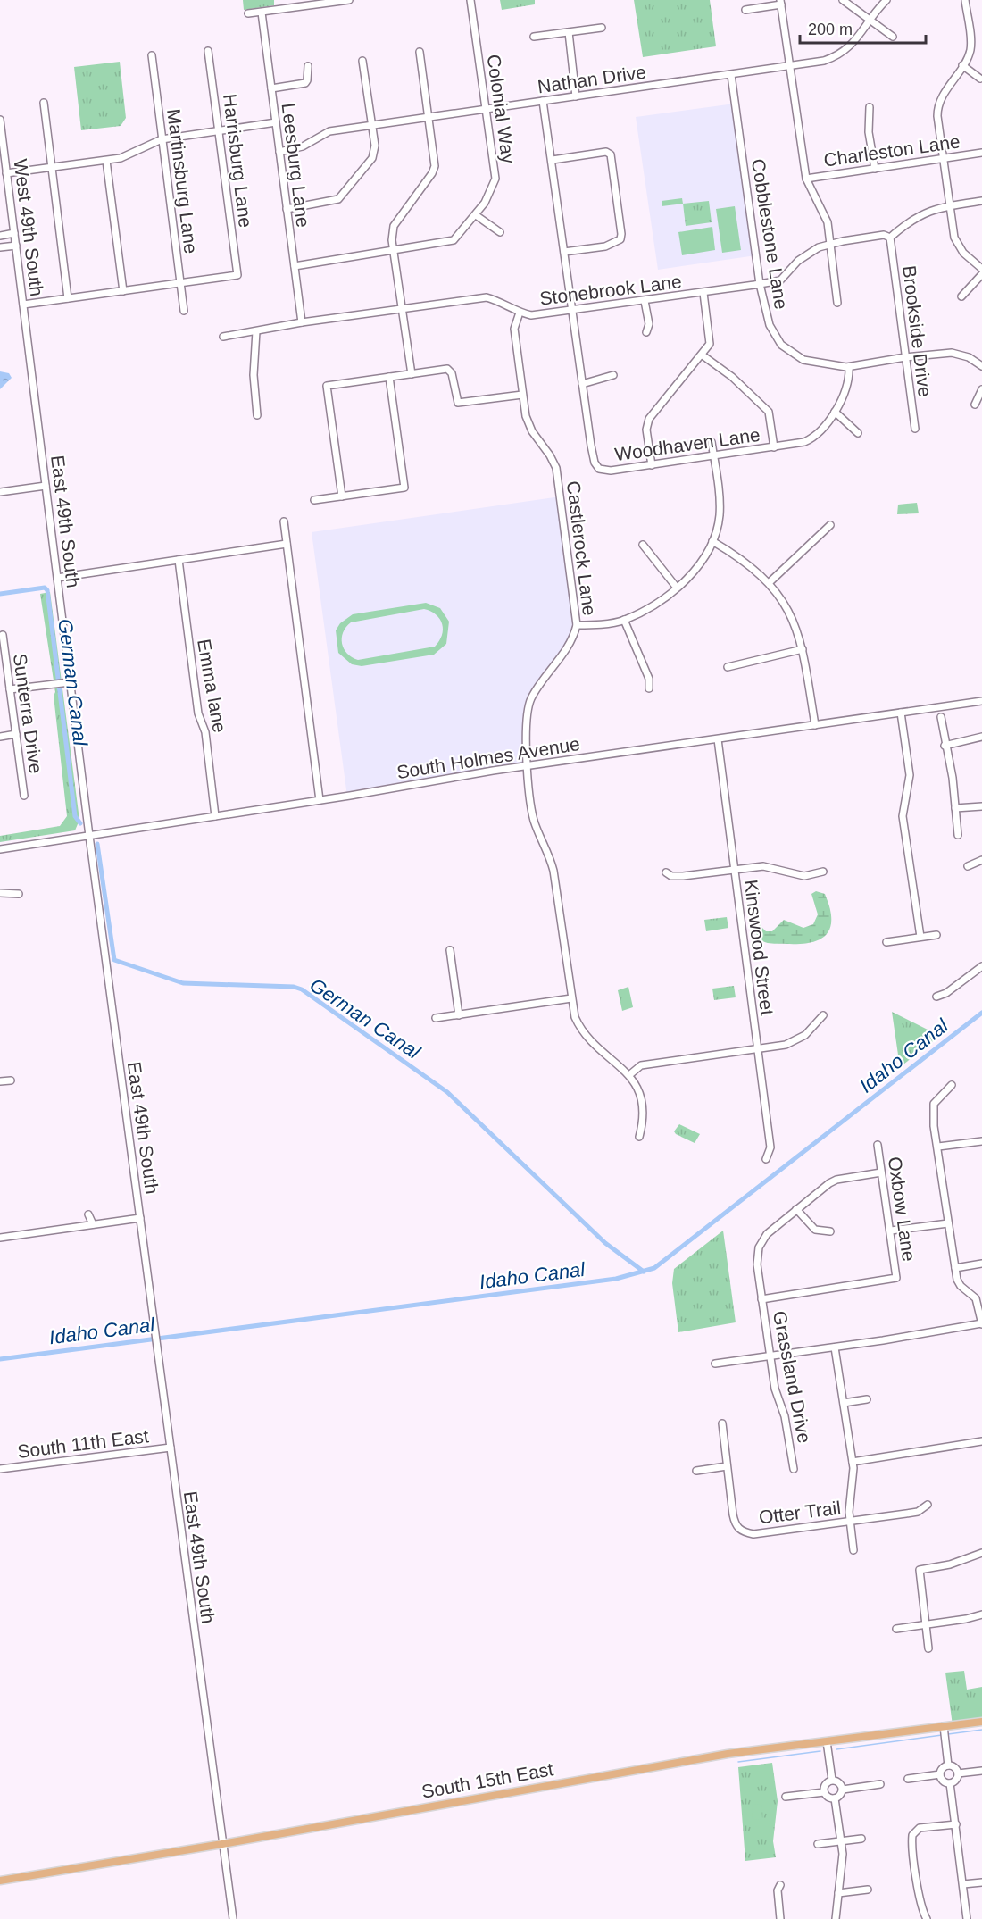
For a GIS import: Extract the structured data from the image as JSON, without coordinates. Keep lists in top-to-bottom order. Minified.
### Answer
{"streets":{"main road":["South 15th East"],"street":["Nathan Drive","Colonial Way","Charleston Lane","Harrisburg Lane","Leesburg Lane","Martinsburg Lane","West 49th South","Cobblestone Lane","Stonebrook Lane","Brookside Drive","Woodhaven Lane","East 49th South","Castlerock Lane","Emma lane","Sunterra Drive","South Holmes Avenue","Kinswood Street","Oxbow Lane","Grassland Drive","South 11th East","Otter Trail"]},"crossings":[["Nathan Drive","Colonial Way"],["Nathan Drive","Leesburg Lane"],["Nathan Drive","Cobblestone Lane"],["Nathan Drive","Woodhaven Lane"],["Colonial Way","Leesburg Lane"],["Harrisburg Lane","Martinsburg Lane"],["Leesburg Lane","Stonebrook Lane"],["West 49th South","East 49th South"],["Cobblestone Lane","Stonebrook Lane"],["Cobblestone Lane","Brookside Drive"],["Cobblestone Lane","Woodhaven Lane"],["Stonebrook Lane","Brookside Drive"],["Stonebrook Lane","Woodhaven Lane"],["Stonebrook Lane","Castlerock Lane"],["East 49th South","South Holmes Avenue"],["East 49th South","South 11th East"],["East 49th South","South 15th East"],["Castlerock Lane","South Holmes Avenue"],["Emma lane","South Holmes Avenue"],["South Holmes Avenue","Kinswood Street"],["Oxbow Lane","Grassland Drive"]],"water":["German Canal","Idaho Canal"],"scale_bar":"200 m"}
